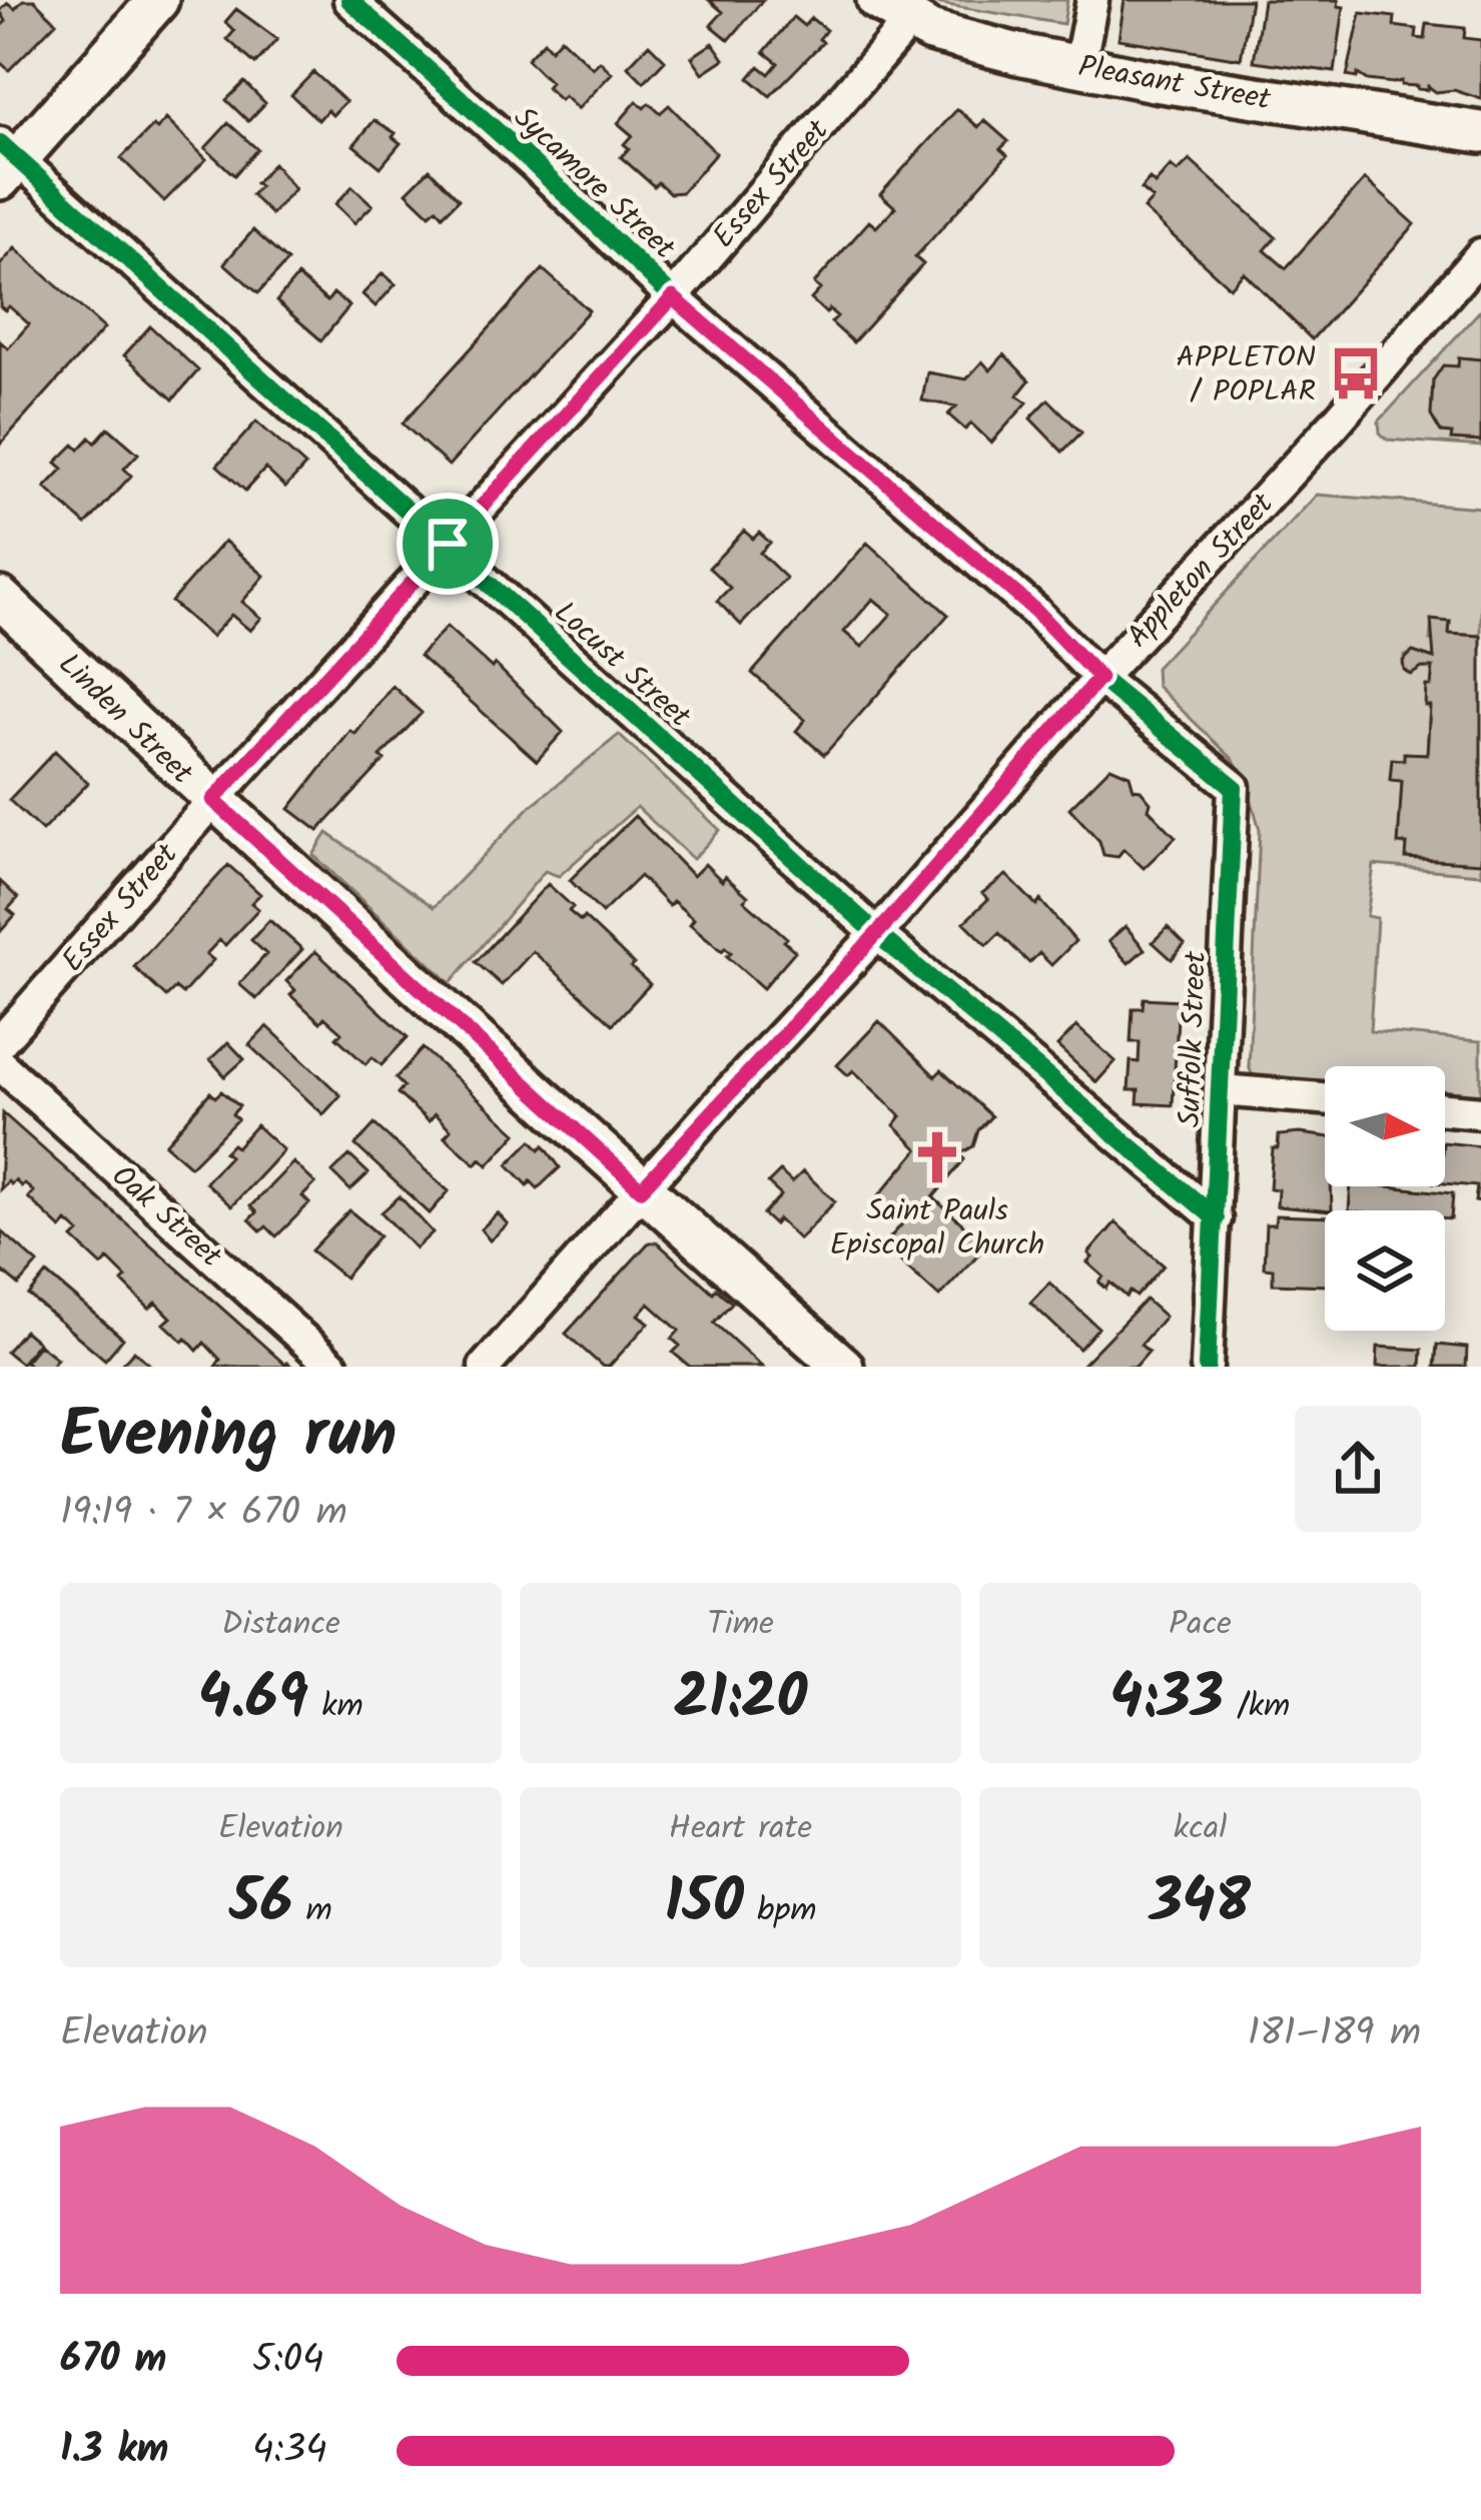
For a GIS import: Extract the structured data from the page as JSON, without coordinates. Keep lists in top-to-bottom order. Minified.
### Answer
{"streets":{"main road":["Pleasant Street","Linden Street"],"street":["Sycamore Street","Essex Street","Appleton Street","Locust Street","Suffolk Street","Oak Street"]},"crossings":[["Pleasant Street","Essex Street"],["Sycamore Street","Essex Street"],["Sycamore Street","Appleton Street"],["Sycamore Street","Suffolk Street"],["Essex Street","Locust Street"],["Essex Street","Linden Street"],["Appleton Street","Locust Street"],["Appleton Street","Linden Street"],["Locust Street","Suffolk Street"]],"places":{"bus stop":["APPLETON / POPLAR"],"church":["Saint Pauls Episcopal Church"]},"north":"right","page":{"heading":["Evening run","19:19 · 7 × 670 m"],"stats":[["Distance","4.69 km"],["Time","21:20"],["Pace","4:33 /km"],["Elevation","56 m"],["Heart rate","150 bpm"],["kcal","348"]],"chart":["Elevation","181–189 m"],"list":[{"name":"670 m","note":"5:04"},{"name":"1.3 km","note":"4:34"}]}}
